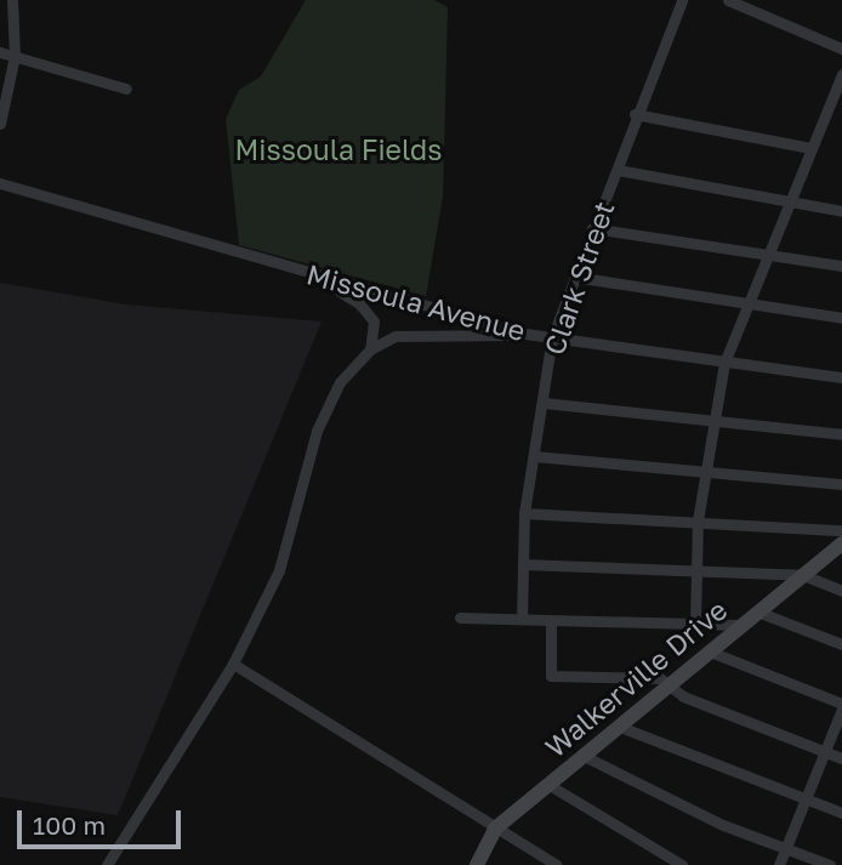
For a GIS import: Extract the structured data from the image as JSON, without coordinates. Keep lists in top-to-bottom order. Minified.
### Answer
{"streets":{"street":["Clark Street","Missoula Avenue","Walkerville Drive"]},"crossings":[["Clark Street","Missoula Avenue"]],"parks":["Missoula Fields"],"scale_bar":"100 m"}
